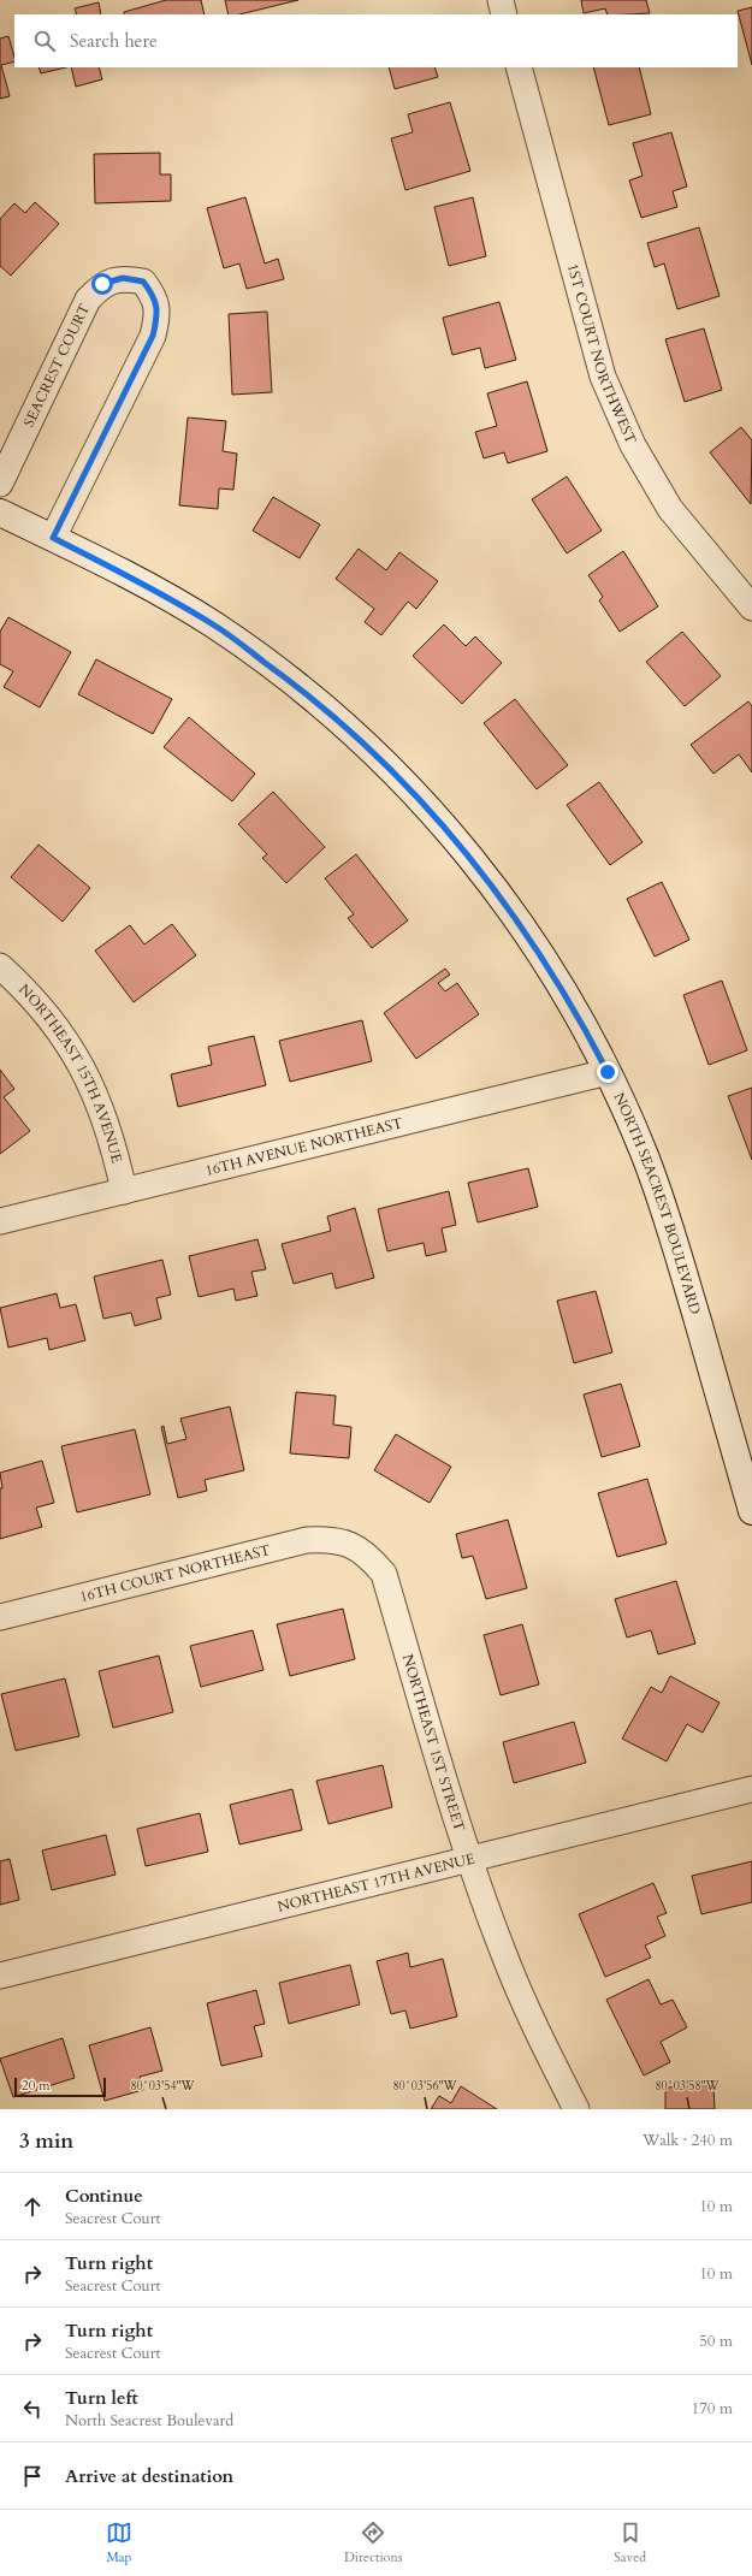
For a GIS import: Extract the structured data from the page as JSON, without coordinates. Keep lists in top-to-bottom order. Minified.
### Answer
{"streets":{"street":["1ST COURT NORTHWEST","SEACREST COURT","NORTHEAST 15TH AVENUE","16TH AVENUE NORTHEAST","NORTH SEACREST BOULEVARD","16TH COURT NORTHEAST","NORTHEAST 1ST STREET","NORTHEAST 17TH AVENUE"]},"crossings":[["SEACREST COURT","NORTH SEACREST BOULEVARD"],["NORTHEAST 15TH AVENUE","16TH AVENUE NORTHEAST"],["16TH AVENUE NORTHEAST","NORTH SEACREST BOULEVARD"],["16TH COURT NORTHEAST","NORTHEAST 1ST STREET"],["NORTHEAST 1ST STREET","NORTHEAST 17TH AVENUE"]],"scale_bar":"20 m","page":{"search":"Search here","scale":"20 m","heading":["3 min","Walk · 240 m"],"list":[["Continue","Seacrest Court","10 m"],["Turn right","Seacrest Court","10 m"],["Turn right","Seacrest Court","50 m"],["Turn left","North Seacrest Boulevard","170 m"],"Arrive at destination"],"nav":["Map","Directions","Saved"]},"coordinates":["80°03'54\"W","80°03'56\"W","80°03'58\"W"]}
